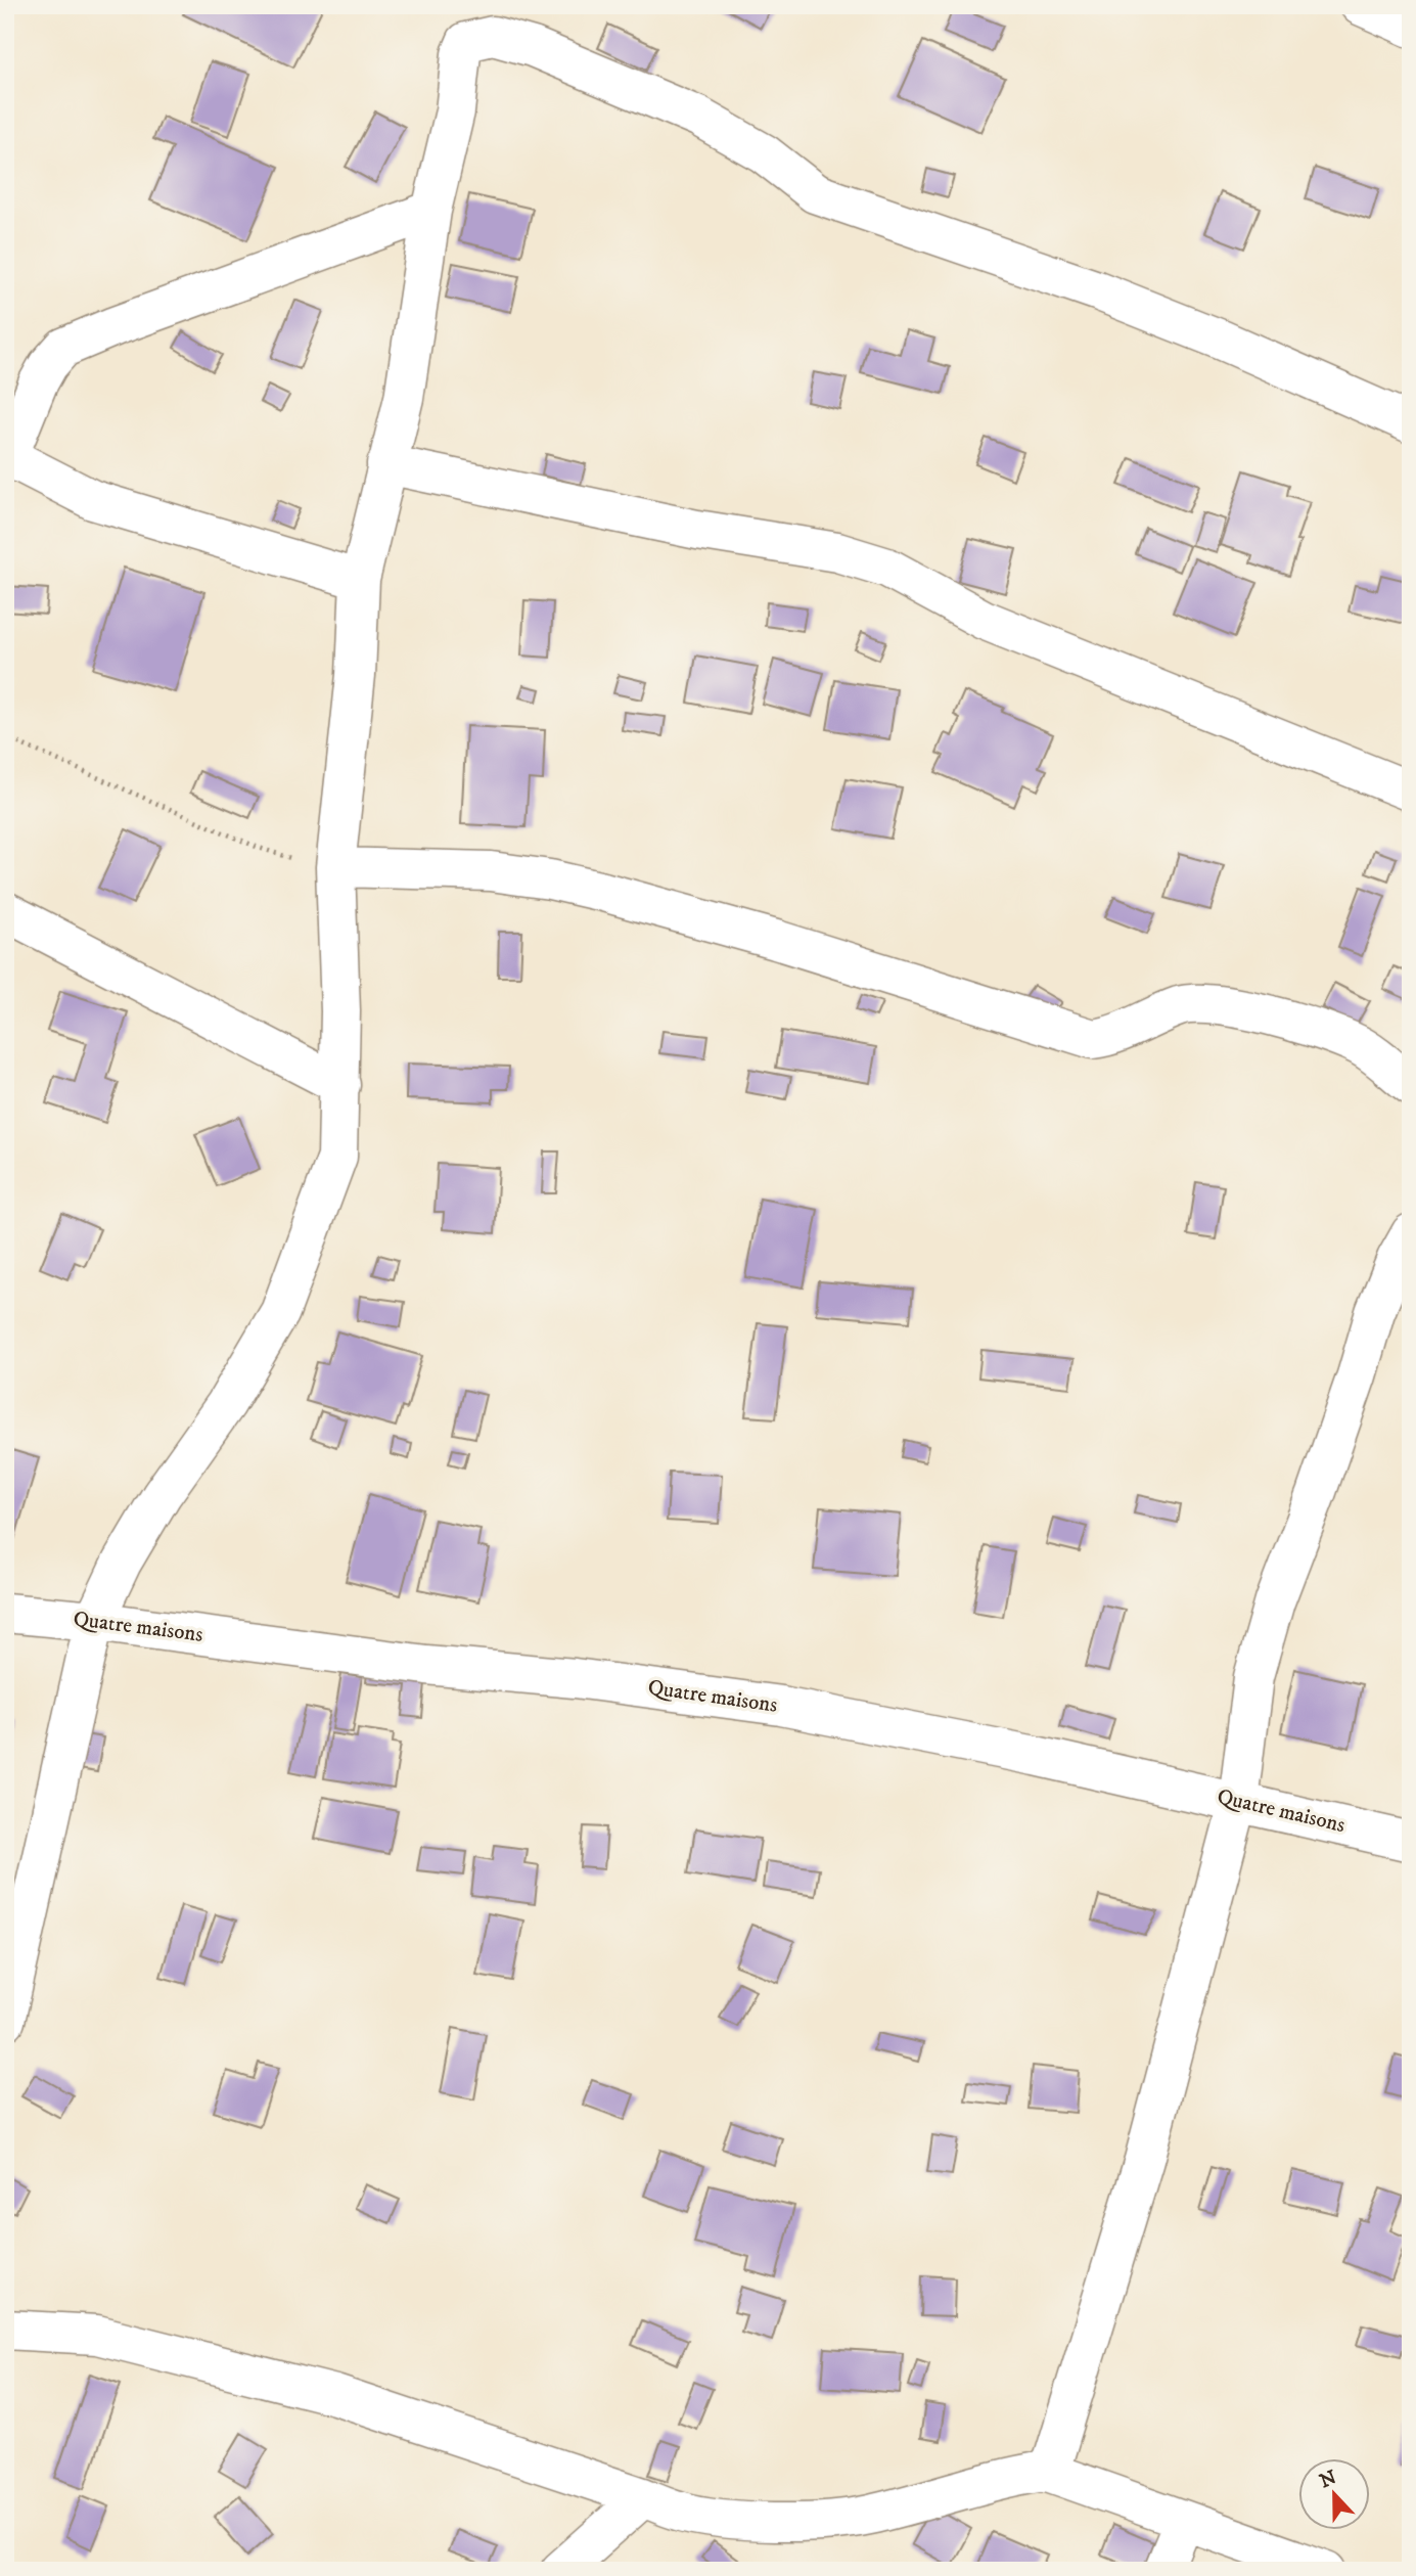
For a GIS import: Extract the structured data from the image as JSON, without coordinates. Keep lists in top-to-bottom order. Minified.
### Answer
{"streets":{"street":["Quatre maisons"]},"north":"top"}
